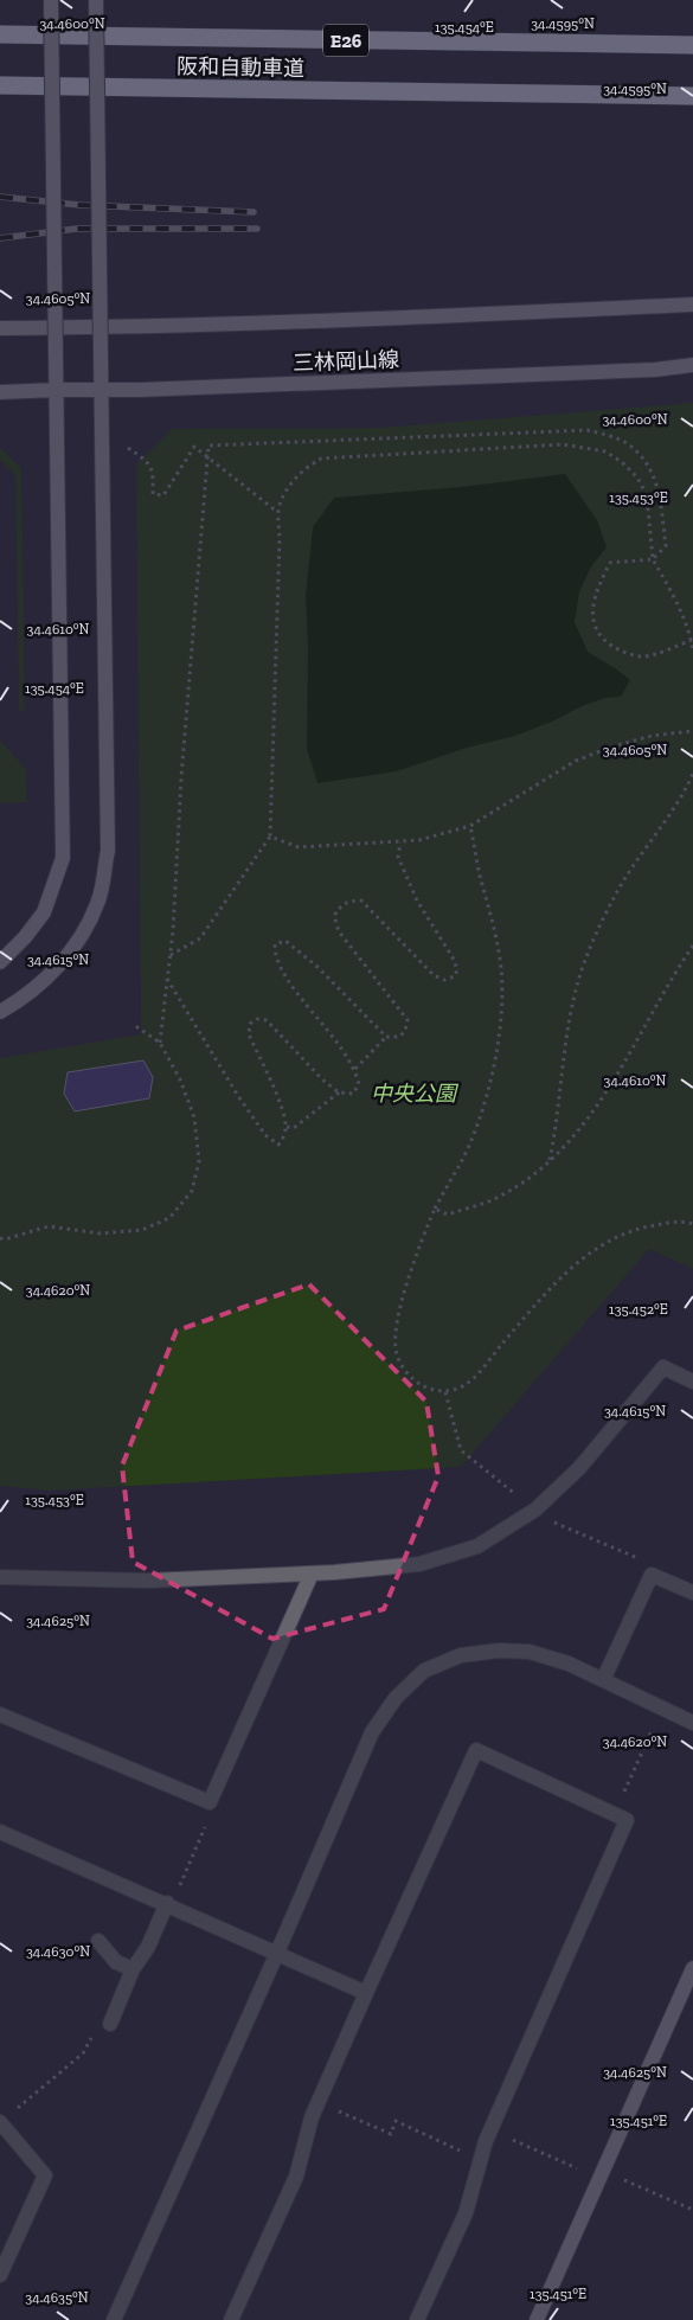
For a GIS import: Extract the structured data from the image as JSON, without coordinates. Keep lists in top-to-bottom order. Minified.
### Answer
{"streets":{"highway":["E26","阪和自動車道"],"street":["三林岡山線"]},"parks":["中央公園"],"coordinates":["34.4600°N","34.4595°N","135.454°E","34.4605°N","135.453°E","34.4610°N","34.4615°N","34.4620°N","135.452°E","34.4625°N","34.4630°N","135.451°E","34.4635°N"]}
